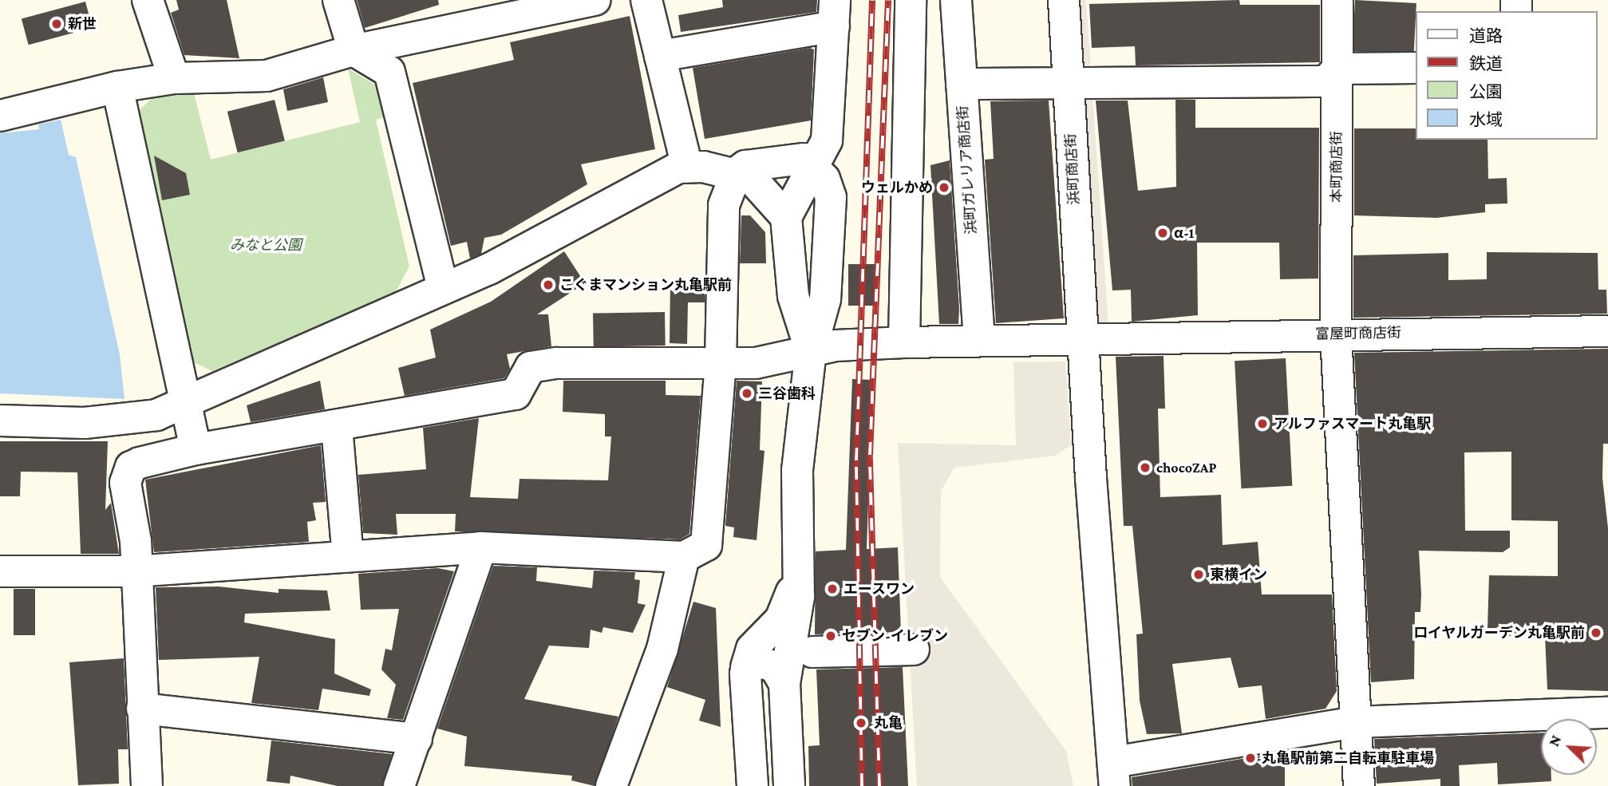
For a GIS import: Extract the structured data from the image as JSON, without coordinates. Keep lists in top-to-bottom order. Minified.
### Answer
{"streets":{"street":["本町商店街","浜町商店街","浜町ガレリア商店街","富屋町商店街"]},"crossings":[["本町商店街","富屋町商店街"],["浜町商店街","富屋町商店街"],["浜町ガレリア商店街","富屋町商店街"]],"parks":["みなと公園"],"places":["新世","ウェルかめ","α-1","こぐまマンション丸亀駅前","三谷歯科","アルファスマート丸亀駅","chocoZAP","東横イン","エースワン","ロイヤルガーデン丸亀駅前","セブン-イレブン","丸亀","丸亀駅前第二自転車駐車場"],"legend":["道路","鉄道","公園","水域"],"north":"top left"}
